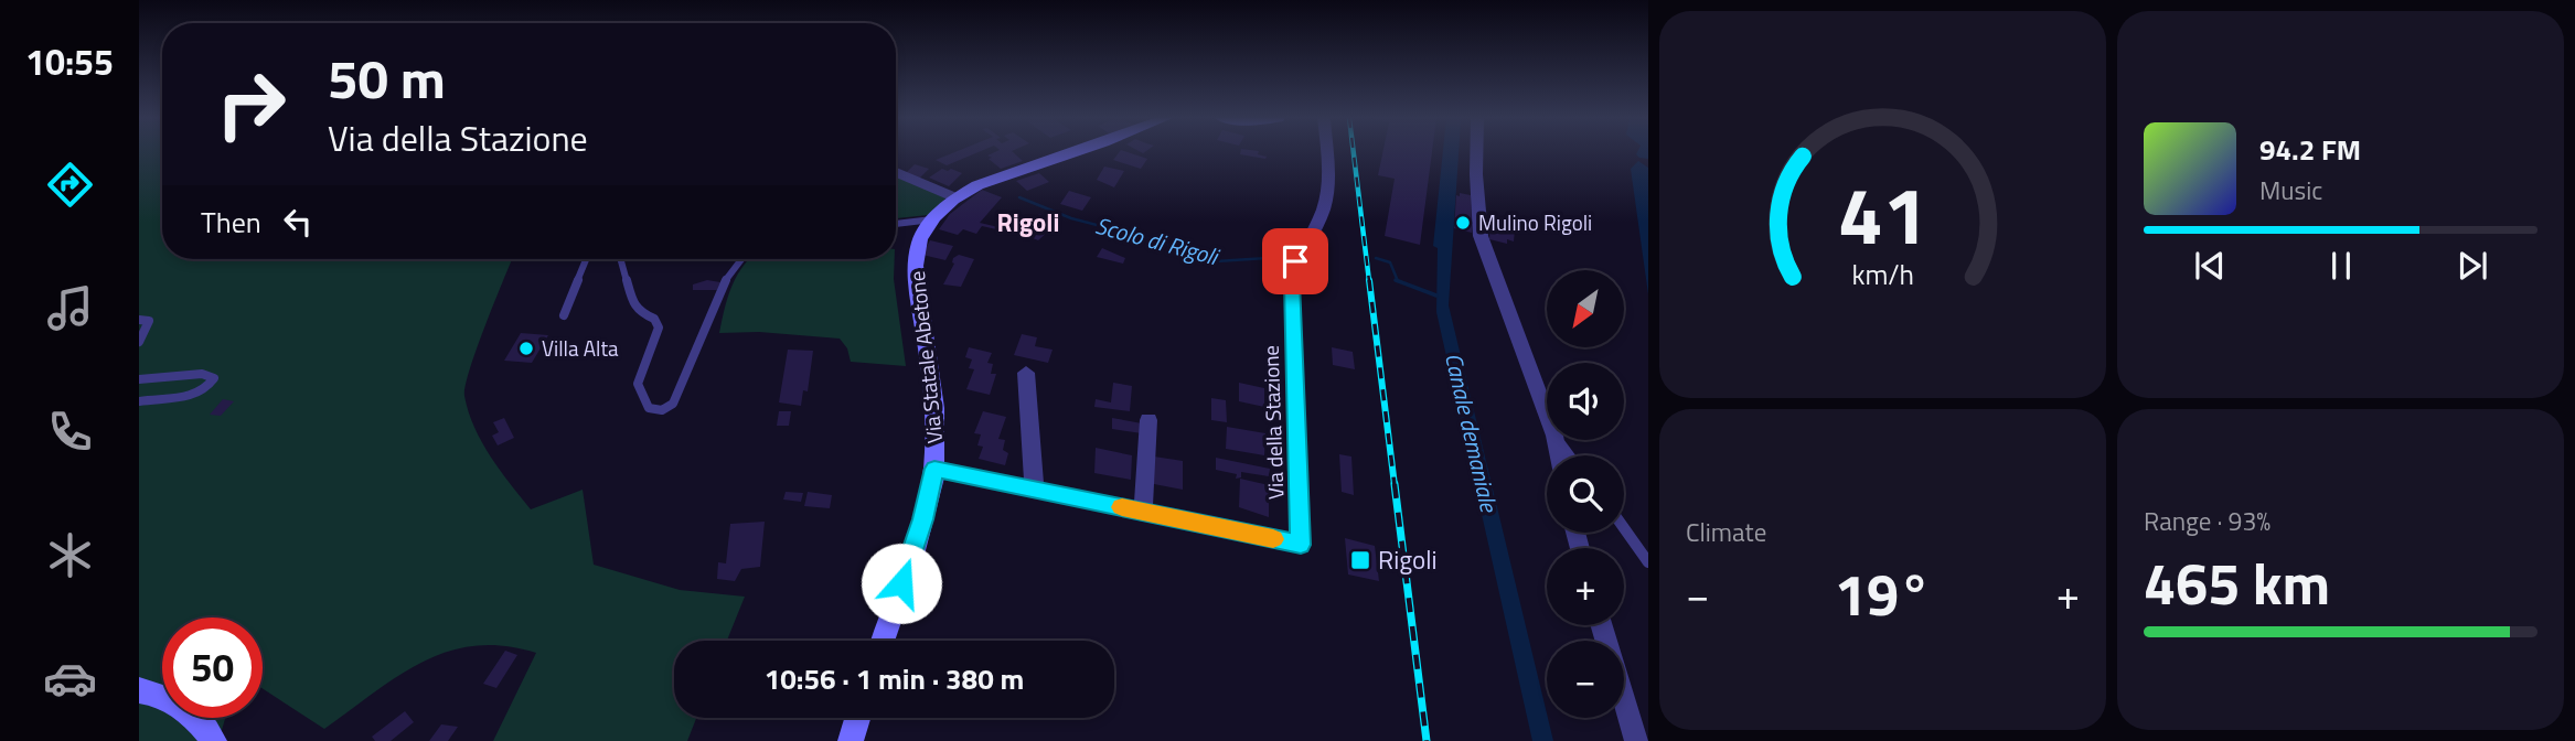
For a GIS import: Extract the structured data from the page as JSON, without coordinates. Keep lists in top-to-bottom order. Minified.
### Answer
{"streets":{"main road":["Via Statale Abetone"],"street":["Via della Stazione"]},"crossings":[["Via Statale Abetone","Via della Stazione"]],"districts":["Rigoli"],"water":["Scolo di Rigoli","Canale demaniale"],"places":{"other":["Mulino Rigoli","Villa Alta"],"transit":["Rigoli"]},"north":"bottom left","page":{"tabs":"10:55","turn":["50 m","Via della Stazione"],"song":["94.2 FM","Music"],"then":"Then","map_buttons":["+","−"],"tile":["Climate",["Range · 93%","465 km"]],"heat":["−","19°","+"],"limit":"50","trip":"10:56 · 1 min · 380 m","gauge":["41","km/h"]}}
